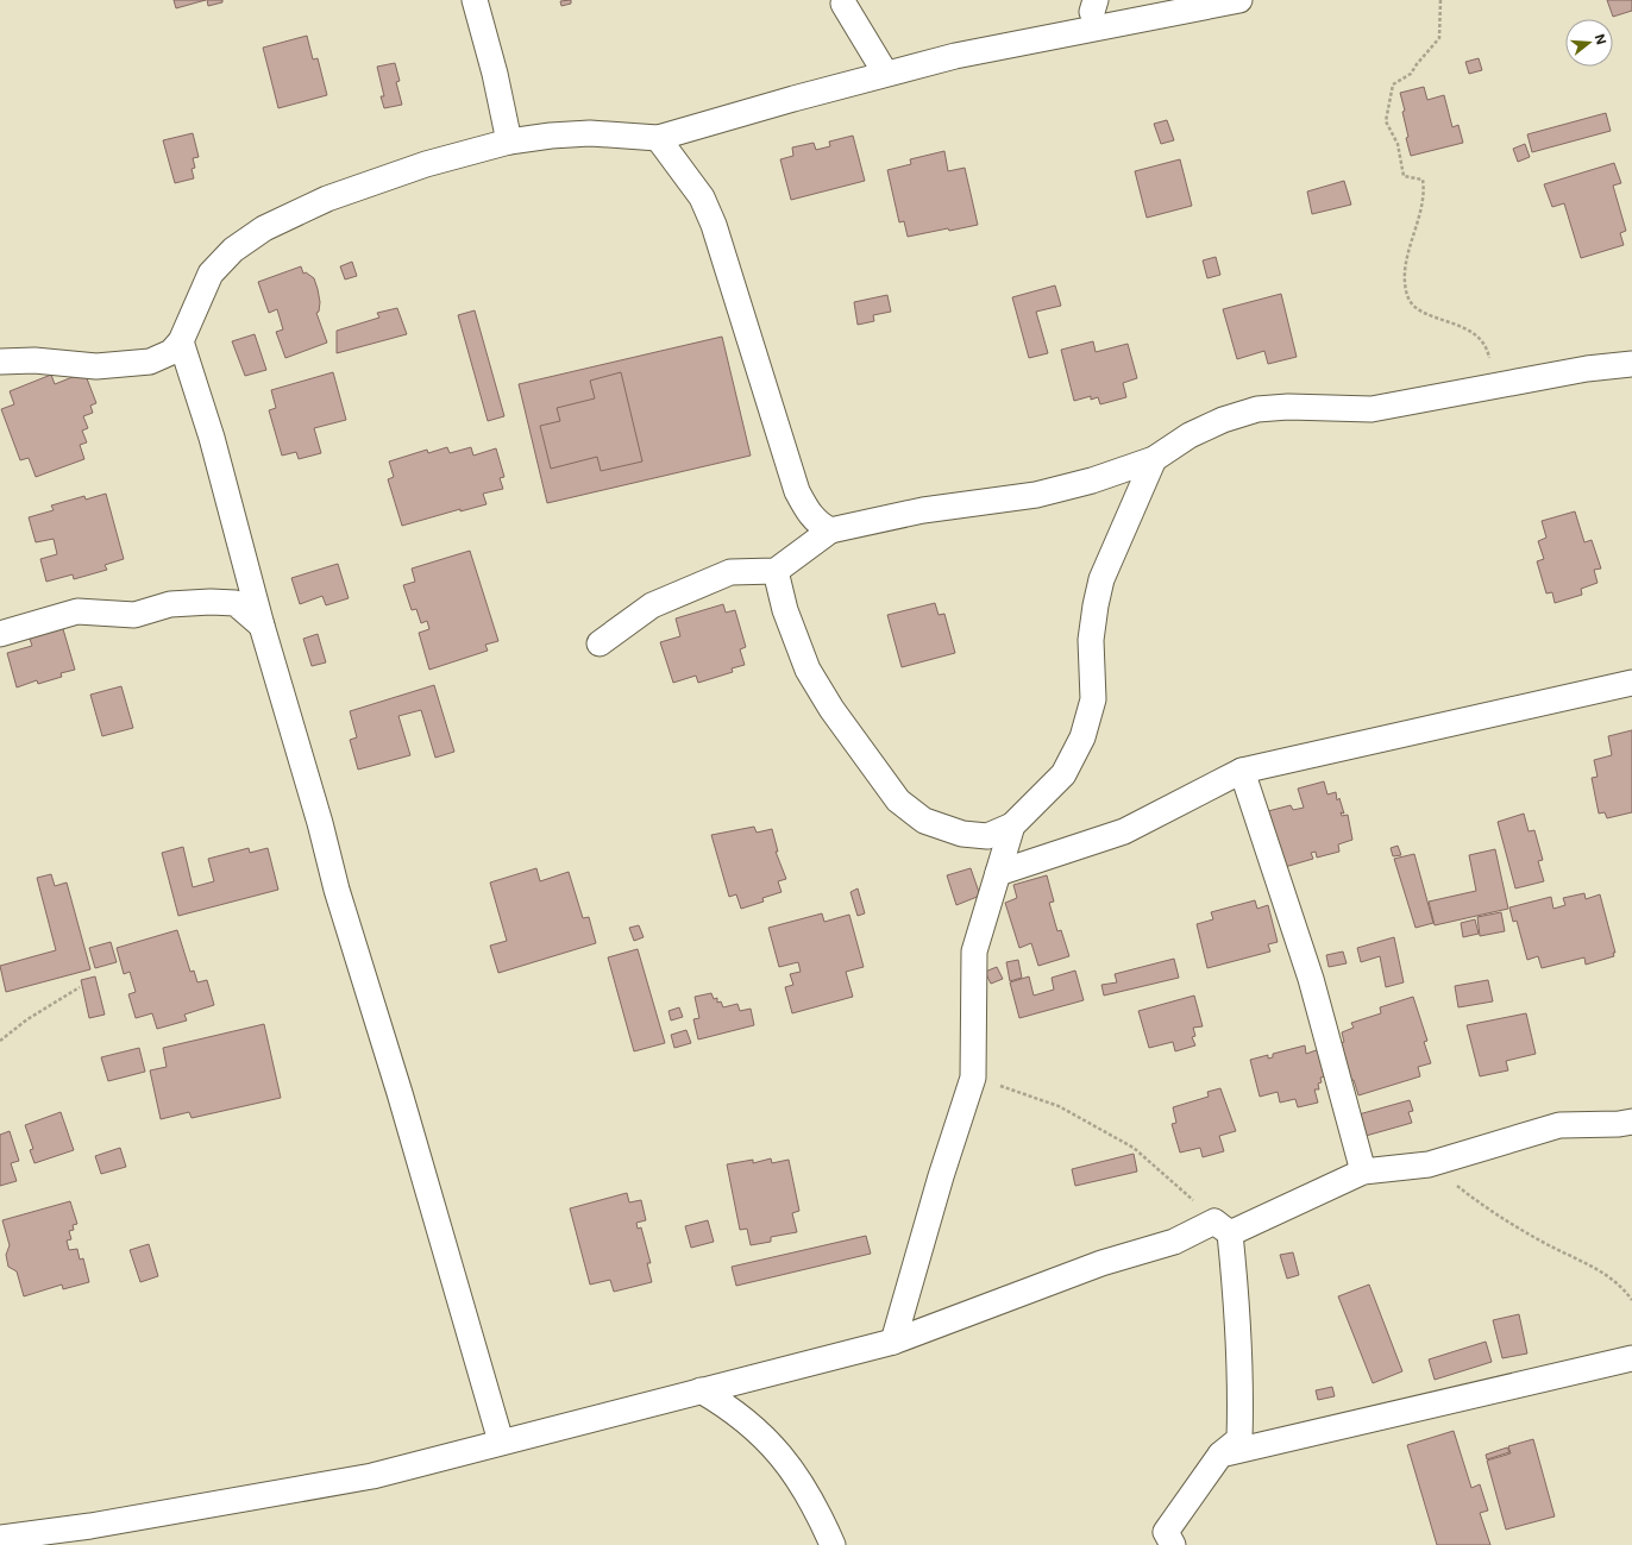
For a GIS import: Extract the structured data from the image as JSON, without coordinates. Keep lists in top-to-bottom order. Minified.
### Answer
{"north":"right"}
